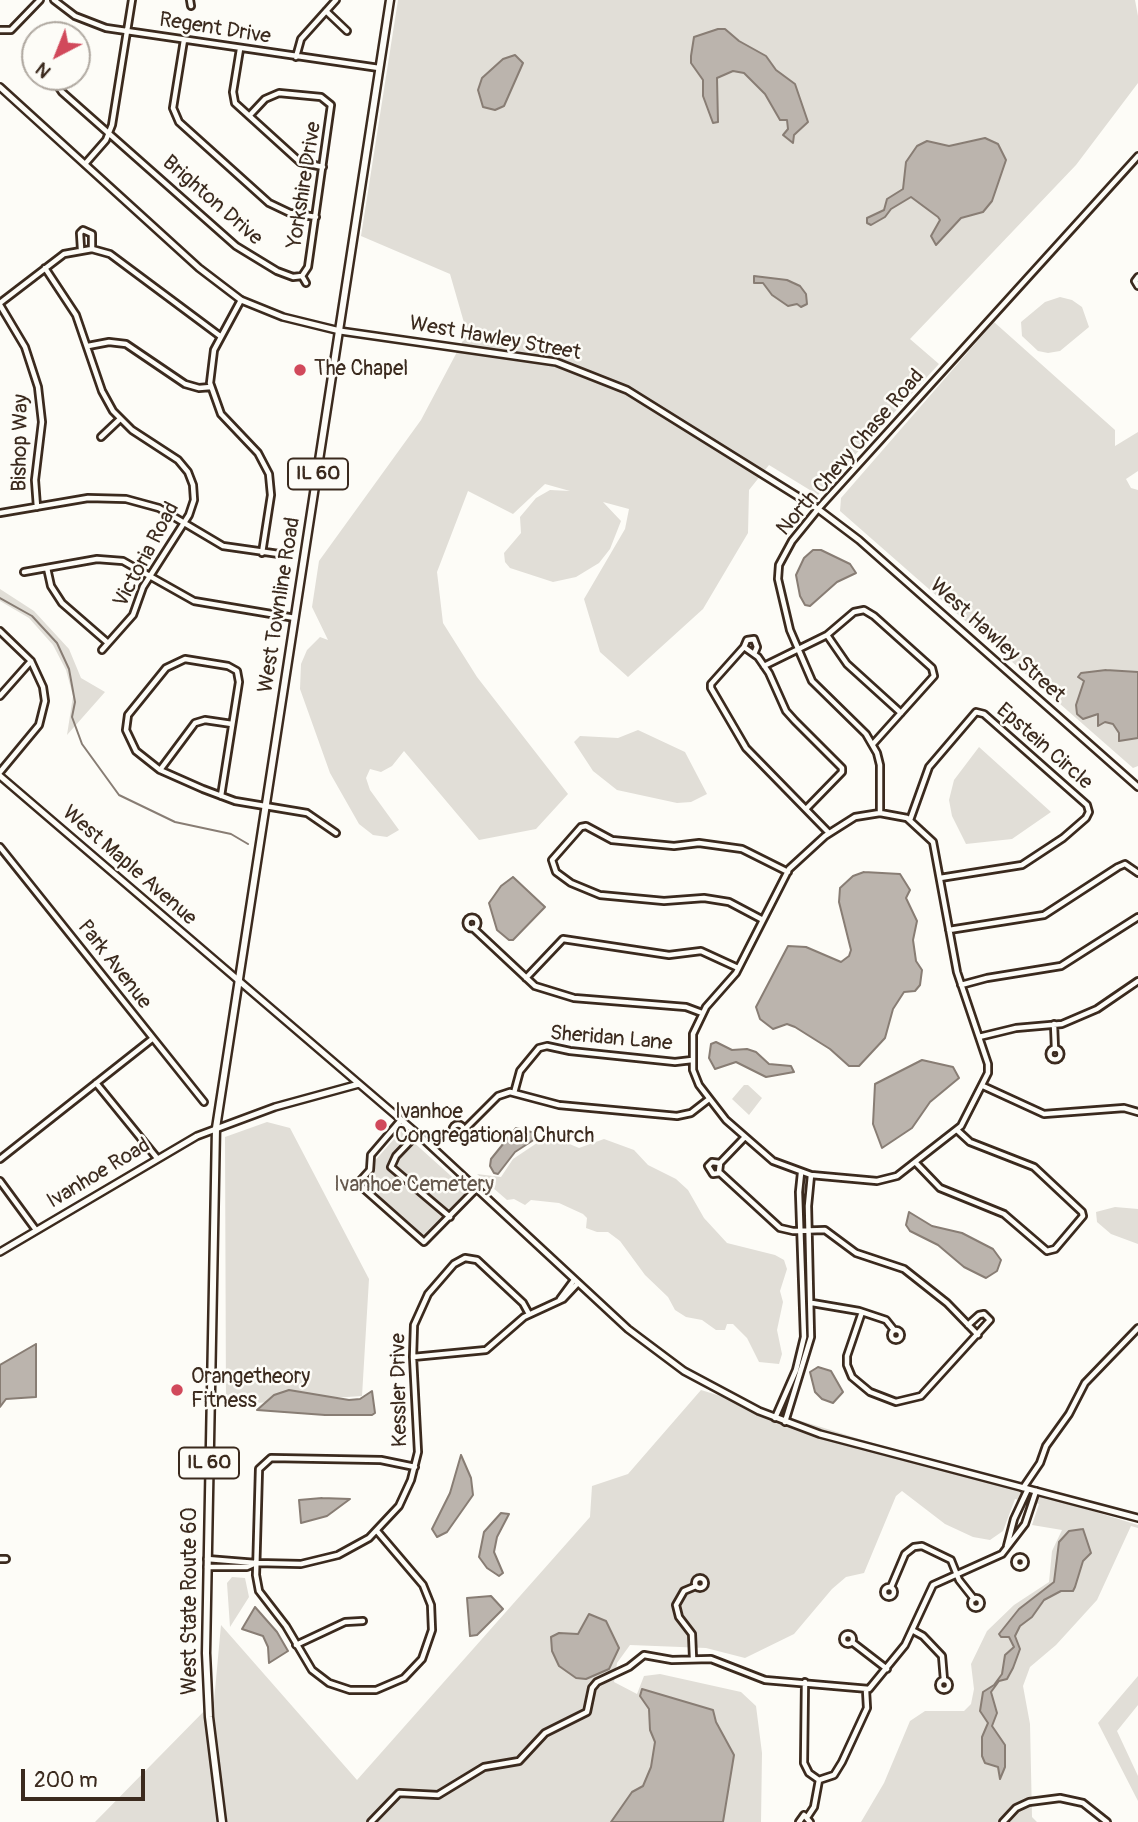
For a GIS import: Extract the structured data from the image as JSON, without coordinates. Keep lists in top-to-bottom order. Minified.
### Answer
{"streets":{"main road":["West Hawley Street","IL 60","West Townline Road","West Maple Avenue","Ivanhoe Road","West State Route 60"],"street":["Regent Drive","Yorkshire Drive","Brighton Drive","Bishop Way","North Chevy Chase Road","Victoria Road","Epstein Circle","Park Avenue","Sheridan Lane","Kessler Drive"]},"crossings":[["Regent Drive","IL 60"],["Regent Drive","West Townline Road"],["Yorkshire Drive","Brighton Drive"],["West Hawley Street","North Chevy Chase Road"],["West Hawley Street","West Townline Road"],["IL 60","West Townline Road"],["IL 60","West Maple Avenue"],["IL 60","Ivanhoe Road"],["IL 60","West State Route 60"],["West Townline Road","West Maple Avenue"],["West Maple Avenue","Ivanhoe Road"],["Ivanhoe Road","West State Route 60"],["Kessler Drive","West State Route 60"]],"parks":["Ivanhoe Cemetery"],"places":["The Chapel","Ivanhoe Congregational Church","Orangetheory Fitness"],"scale_bar":"200 m","north":"bottom left"}
